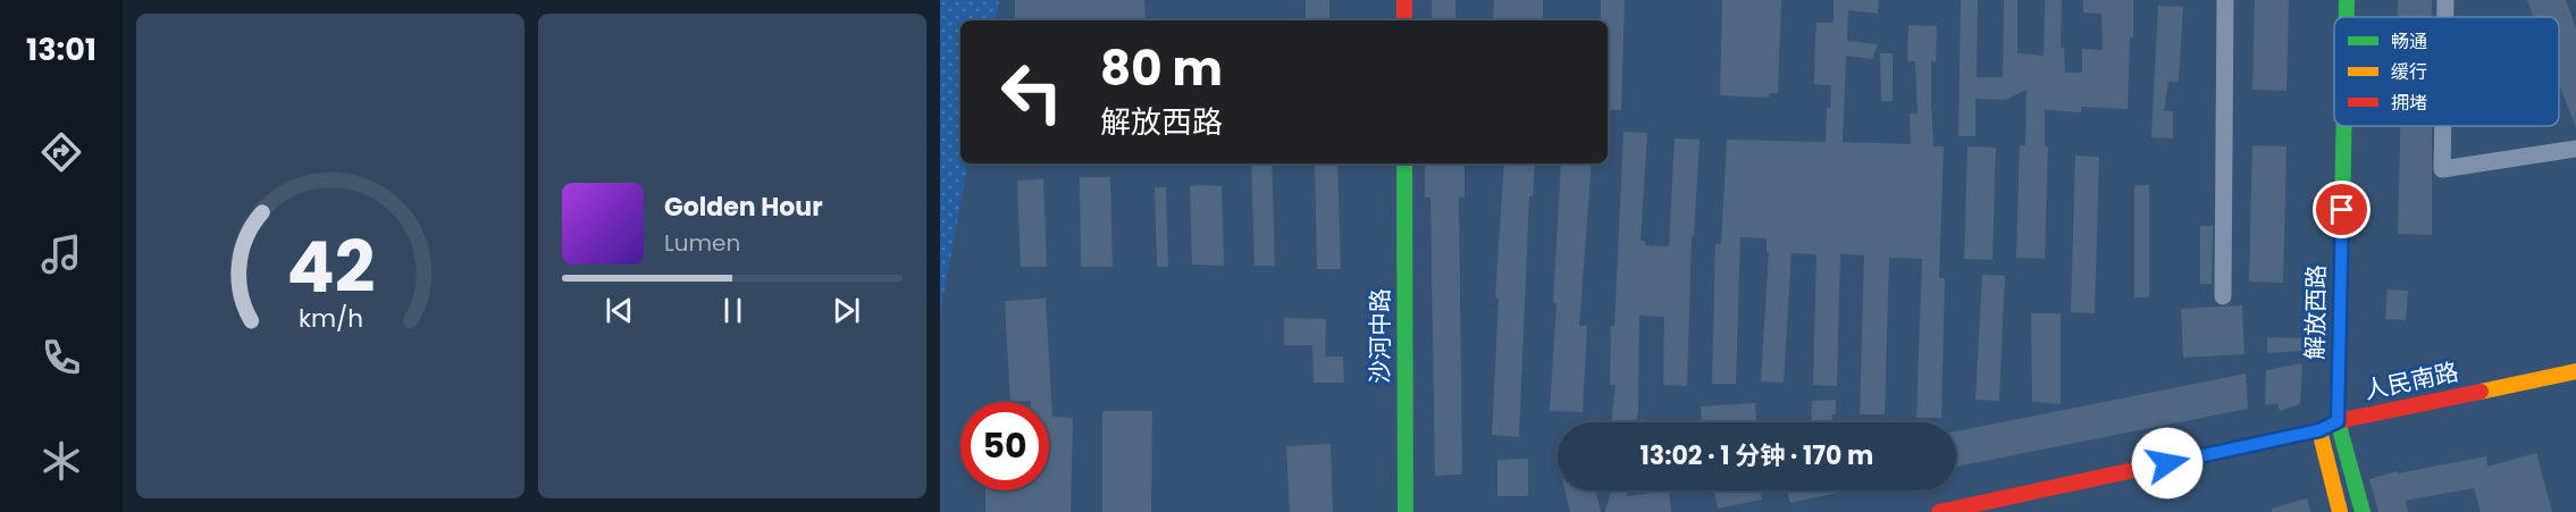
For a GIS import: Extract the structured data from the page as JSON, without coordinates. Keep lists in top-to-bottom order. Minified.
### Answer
{"streets":{"main road":["解放西路","沙河中路","人民南路"]},"crossings":[["解放西路","人民南路"]],"legend":["畅通","缓行","拥堵"],"page":{"tabs":"13:01","turn":["80 m","解放西路"],"song":["Golden Hour","Lumen"],"limit":"50","trip":"13:02 · 1 分钟 · 170 m","gauge":["42","km/h"]}}
